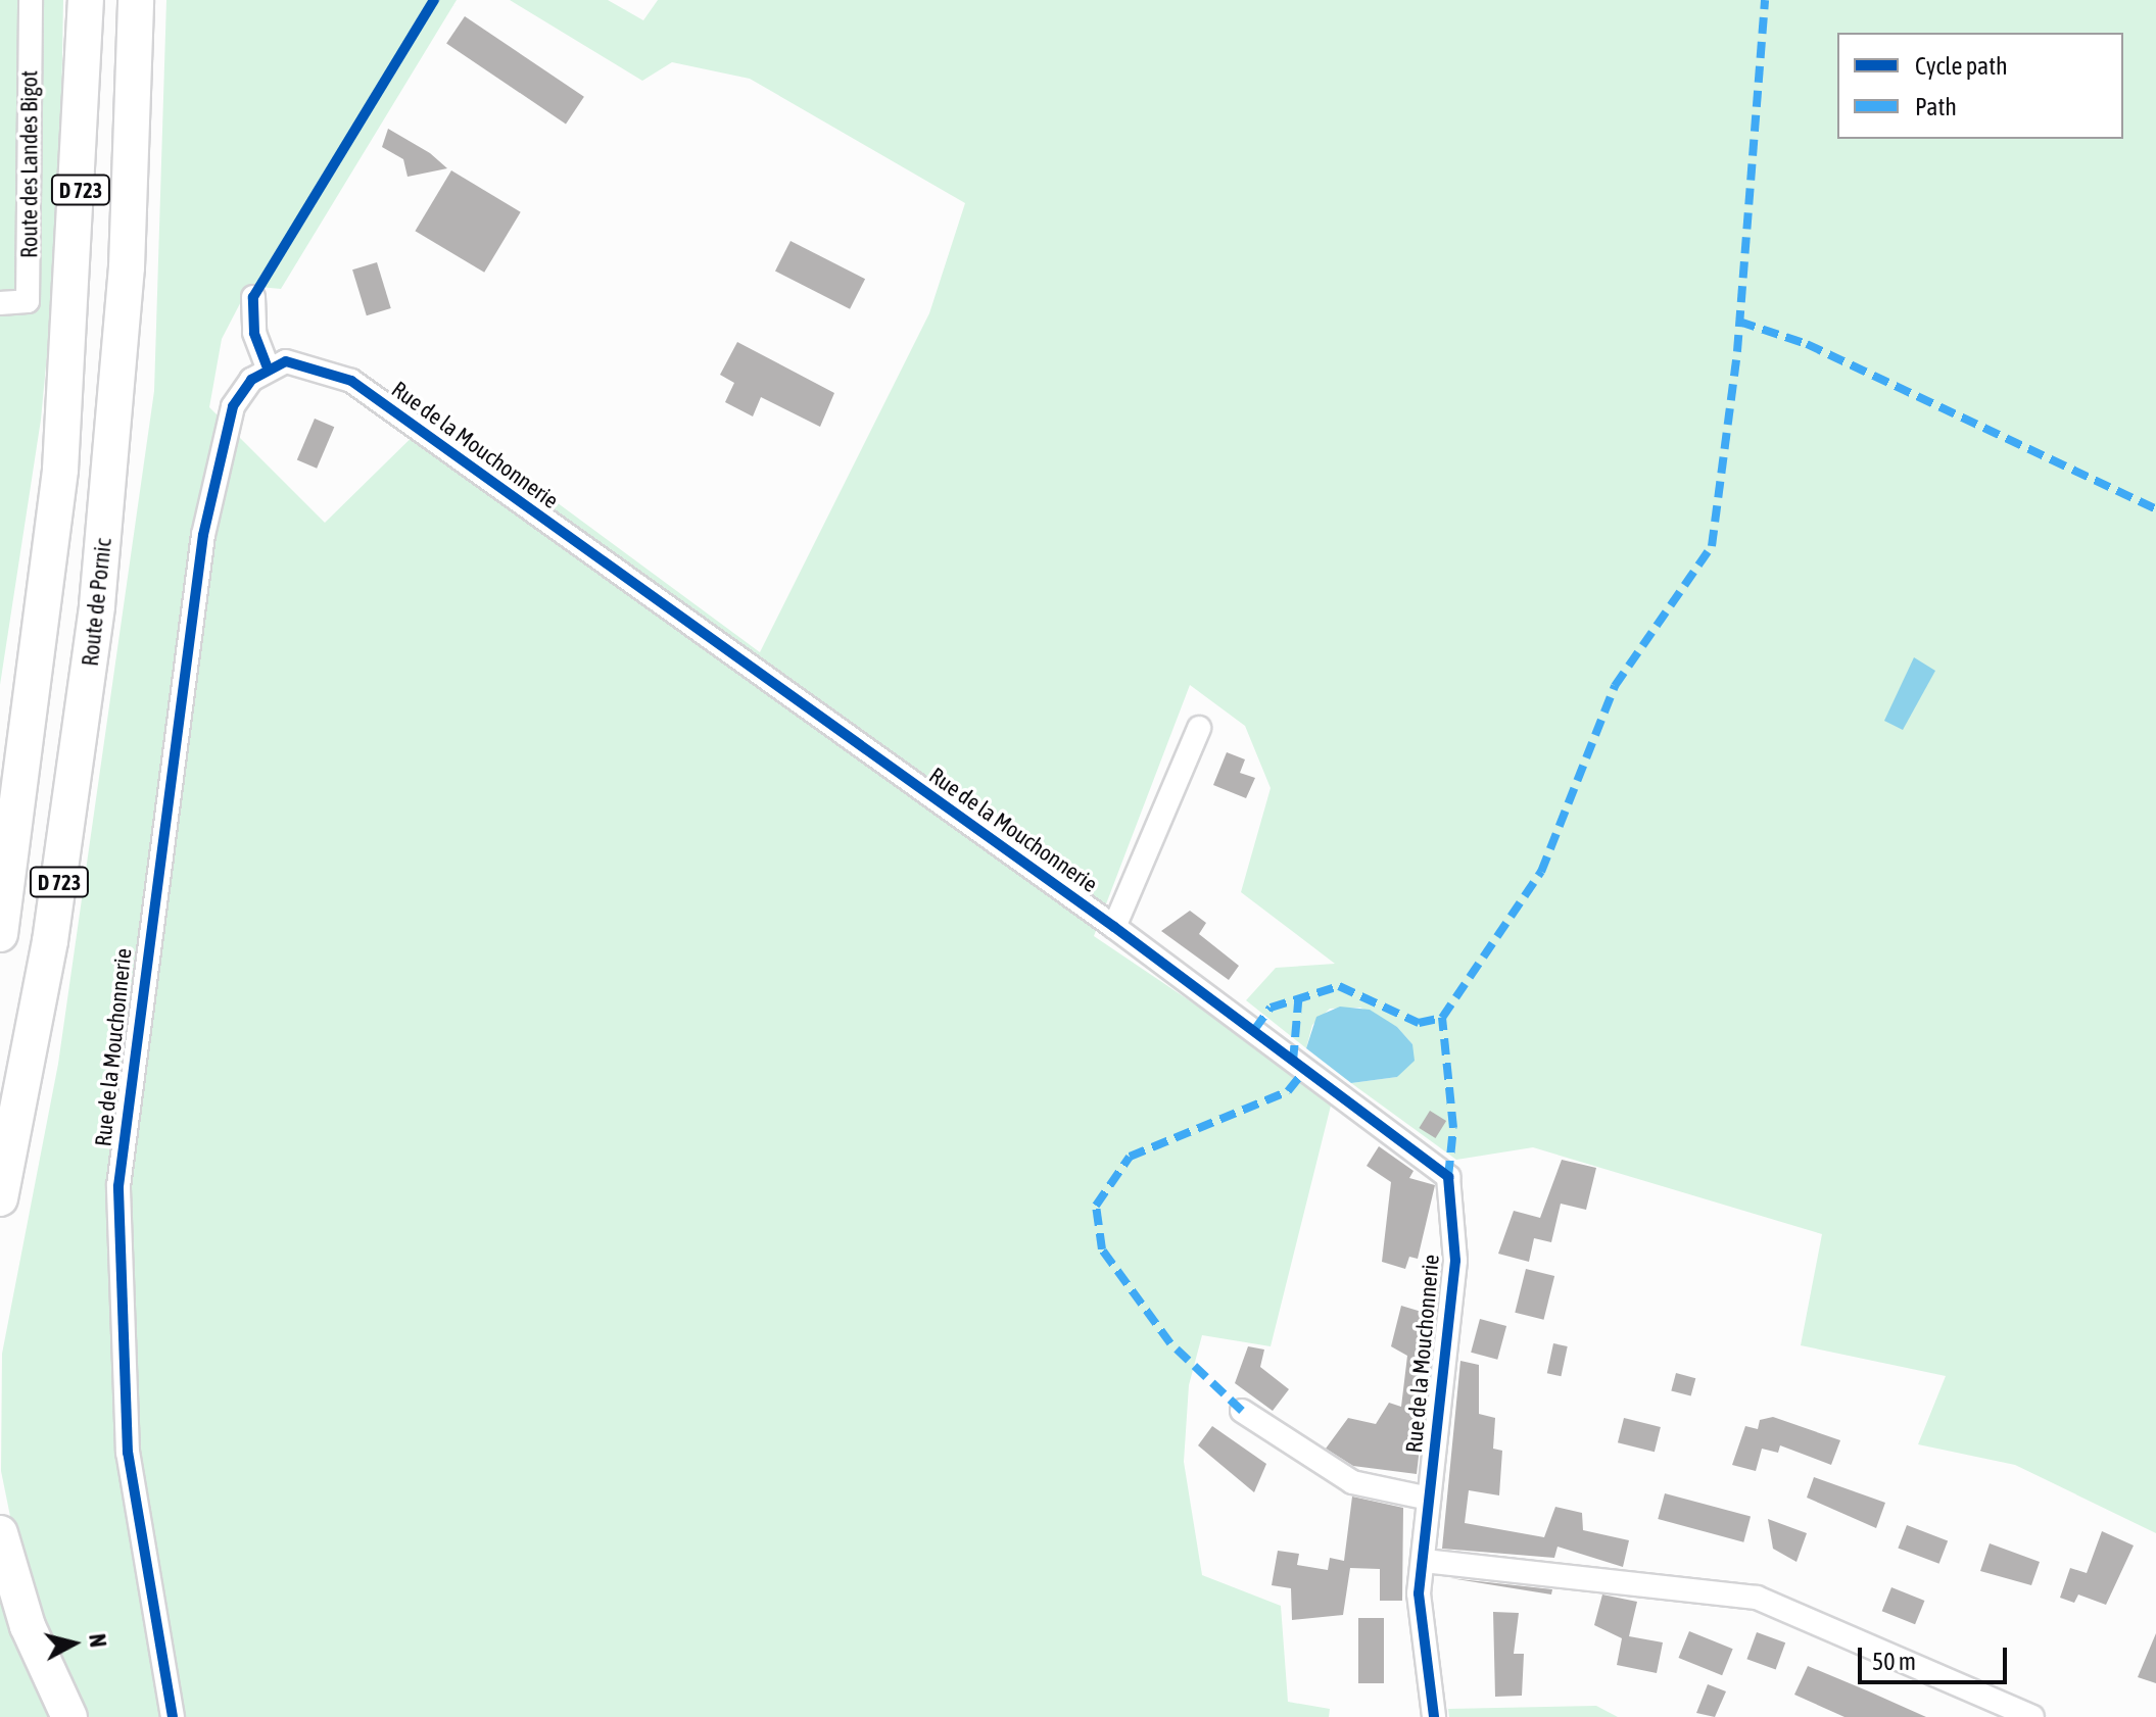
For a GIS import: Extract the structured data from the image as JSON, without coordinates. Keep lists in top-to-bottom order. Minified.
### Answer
{"streets":{"highway":["D 723","Route de Pornic"],"street":["Route des Landes Bigot","Rue de la Mouchonnerie"]},"legend":["Cycle path","Path"],"scale_bar":"50 m","north":"right"}
